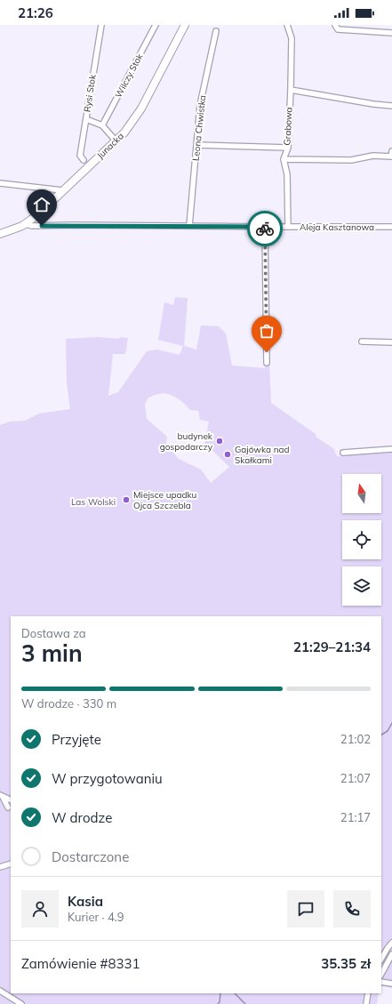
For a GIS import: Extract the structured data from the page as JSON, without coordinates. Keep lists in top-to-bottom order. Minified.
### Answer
{"streets":{"street":["Wilczy Stok","Rysi Stok","Grabowa","Leona Chwistka","Junacka","Aleja Kasztanowa"]},"crossings":[["Leona Chwistka","Aleja Kasztanowa"],["Junacka","Aleja Kasztanowa"]],"parks":["Las Wolski"],"places":["budynek gospodarczy","Gajówka nad Skałkami","Miejsce upadku Ojca Szczebla"],"north":"top","page":{"status":"21:26","heading":["3 min","Dostawa za","21:29–21:34"],"panel":["Kasia","Kurier · 4.9","Zamówienie #8331","35.35 zł"],"bar":"W drodze · 330 m","list":[["Przyjęte","21:02"],["W przygotowaniu","21:07"],["W drodze","21:17"],"Dostarczone"]}}
